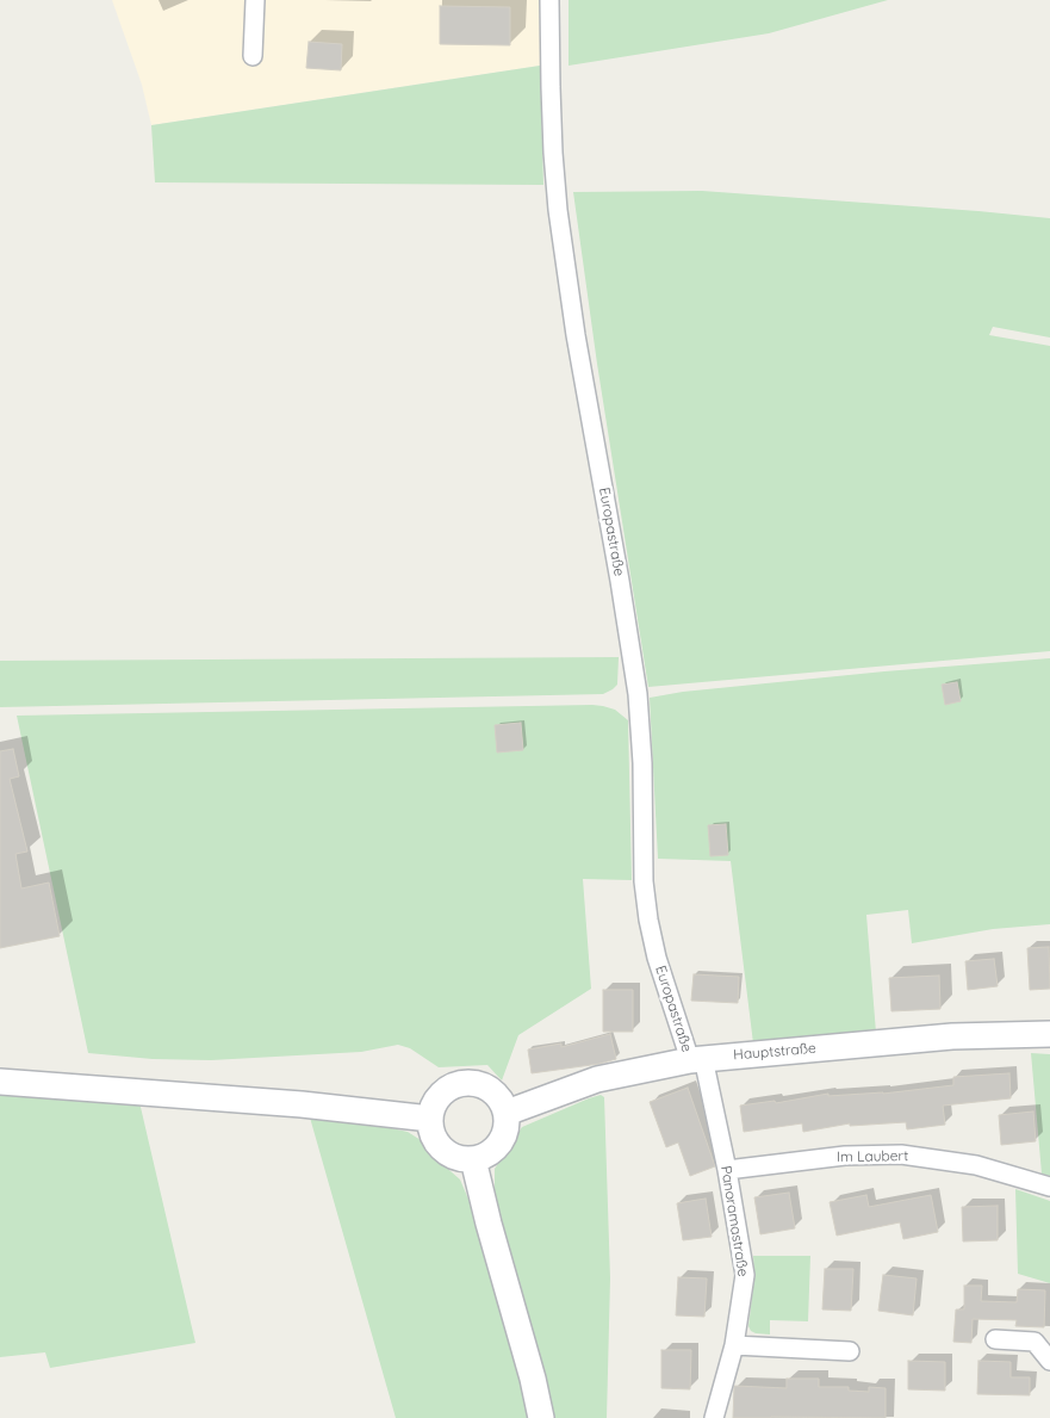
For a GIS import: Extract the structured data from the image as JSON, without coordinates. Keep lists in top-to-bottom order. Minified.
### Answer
{"streets":{"street":["Europastraße","Hauptstraße","Im Laubert","Panoramastraße"]},"crossings":[["Europastraße","Hauptstraße"],["Europastraße","Panoramastraße"],["Hauptstraße","Panoramastraße"],["Im Laubert","Panoramastraße"]]}
